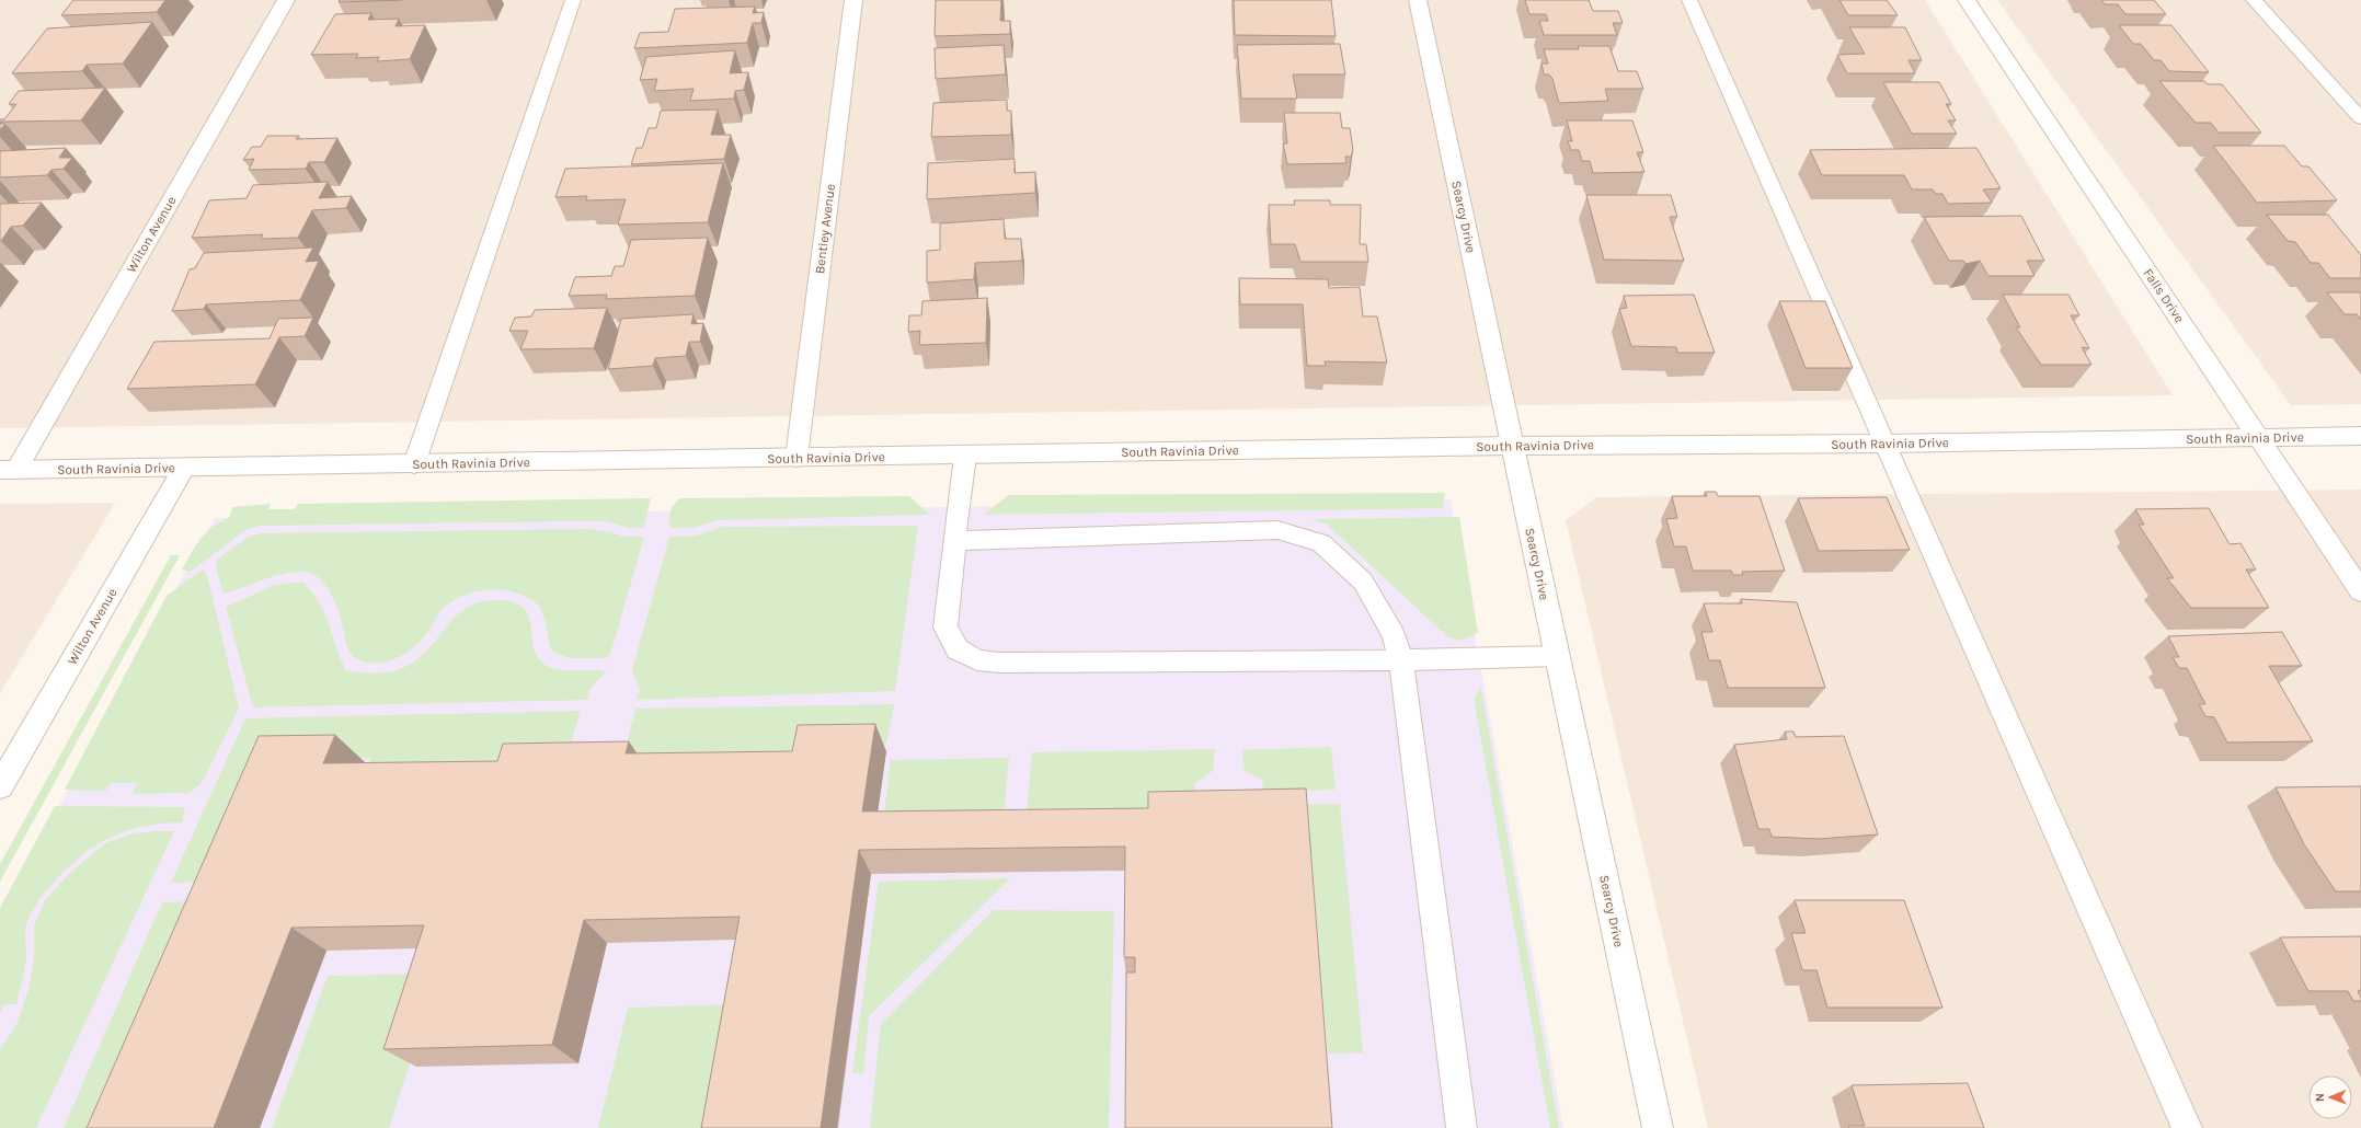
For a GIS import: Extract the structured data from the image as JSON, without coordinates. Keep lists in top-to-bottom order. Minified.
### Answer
{"streets":{"street":["Searcy Drive","Bentley Avenue","Wilton Avenue","Falls Drive","South Ravinia Drive"]},"crossings":[["Searcy Drive","South Ravinia Drive"],["Bentley Avenue","South Ravinia Drive"],["Wilton Avenue","South Ravinia Drive"],["Falls Drive","South Ravinia Drive"]],"north":"left"}
